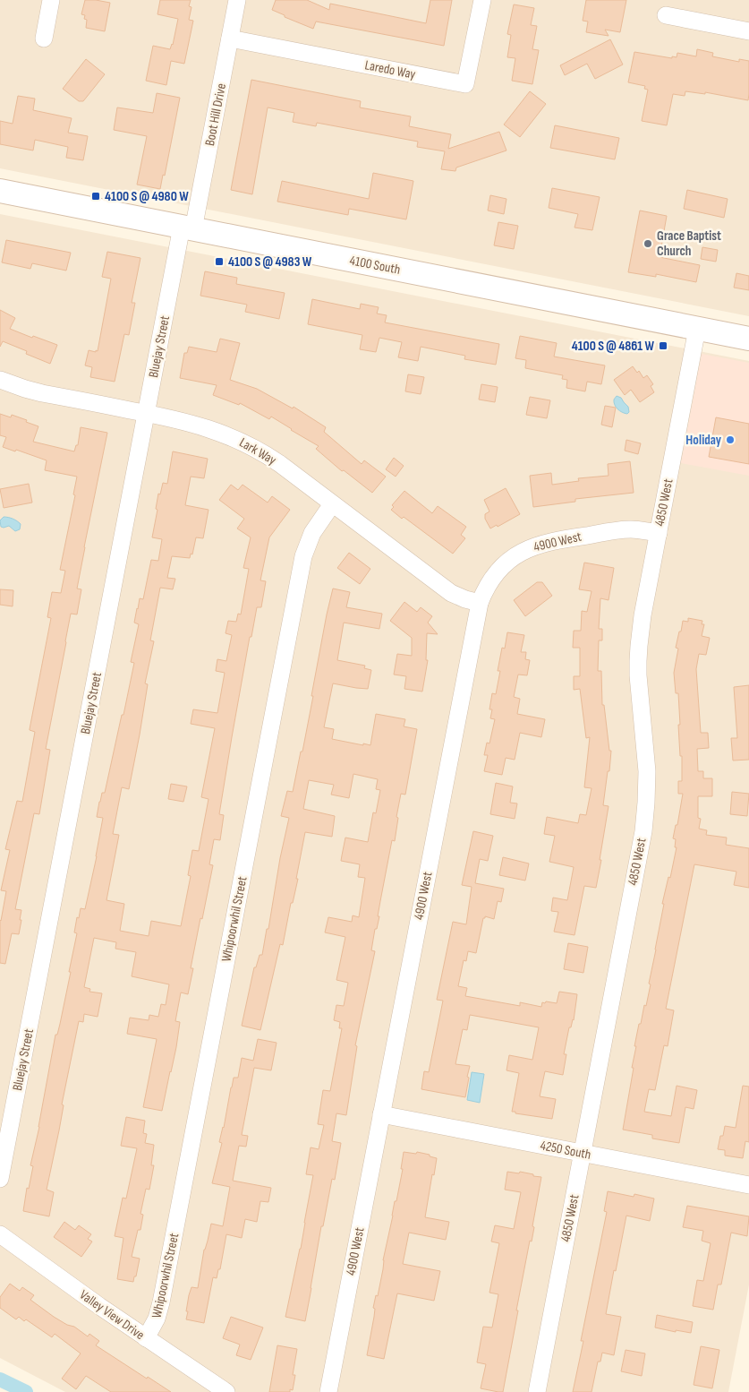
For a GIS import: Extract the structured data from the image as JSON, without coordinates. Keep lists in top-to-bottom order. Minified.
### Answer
{"streets":{"main road":["4100 South"],"street":["Laredo Way","Boot Hill Drive","Bluejay Street","Lark Way","4850 West","4900 West","Whipoorwhil Street","4250 South","Valley View Drive"]},"crossings":[["Laredo Way","Boot Hill Drive"],["Boot Hill Drive","4100 South"],["Boot Hill Drive","Bluejay Street"],["4100 South","Bluejay Street"],["4100 South","4850 West"],["Bluejay Street","Lark Way"],["Lark Way","4900 West"],["Lark Way","Whipoorwhil Street"],["4850 West","4900 West"],["4850 West","4250 South"],["4900 West","4250 South"],["Whipoorwhil Street","Valley View Drive"]],"places":{"transit":["4100 S @ 4980 W","4100 S @ 4983 W","4100 S @ 4861 W"],"other":["Grace Baptist Church","Holiday"]}}
